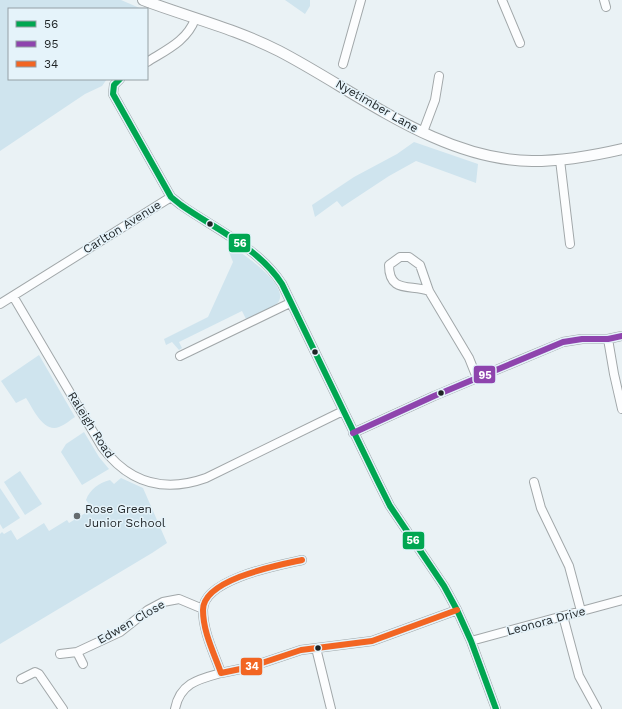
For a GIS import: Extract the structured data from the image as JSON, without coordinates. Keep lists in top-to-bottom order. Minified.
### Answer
{"streets":{"street":["Nyetimber Lane","Carlton Avenue","Raleigh Road","Leonora Drive","Edwen Close"]},"crossings":[["Carlton Avenue","Raleigh Road"]],"places":["Rose Green Junior School"],"lines":["transit line 56","transit line 95","transit line 34"],"legend":["56","95","34"]}
